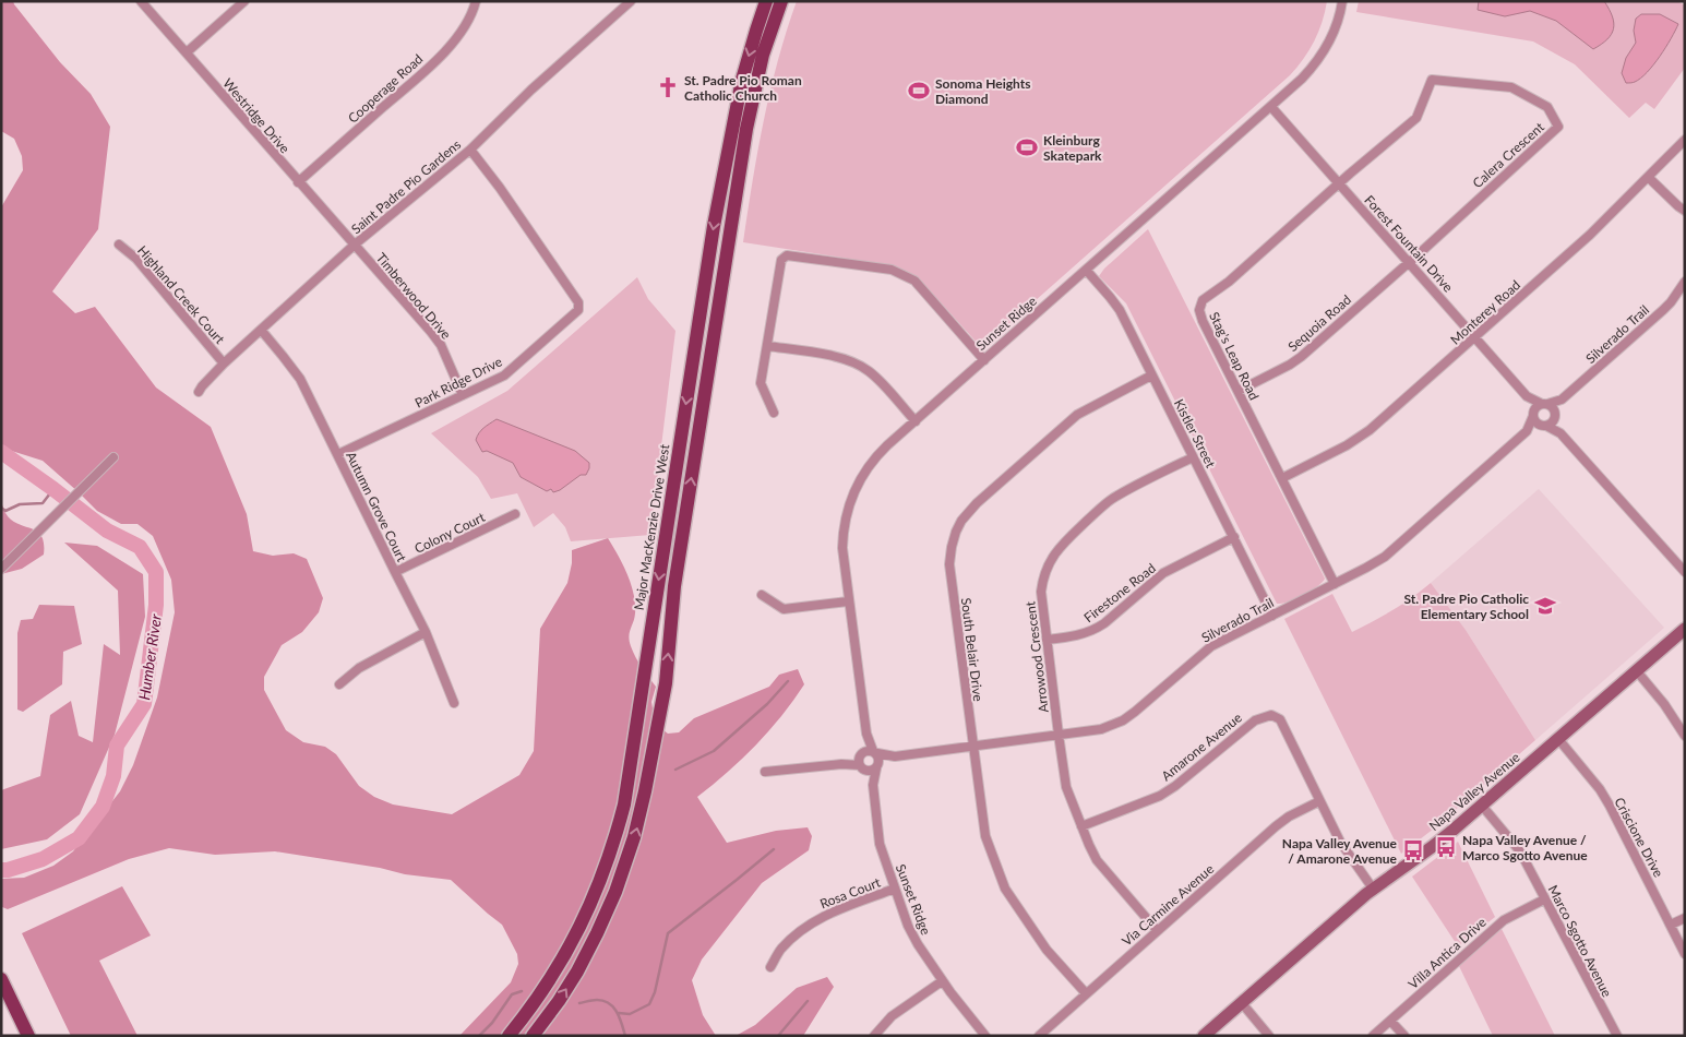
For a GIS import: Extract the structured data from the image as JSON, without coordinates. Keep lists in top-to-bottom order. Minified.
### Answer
{"streets":{"main road":["Major MacKenzie Drive West"],"street":["Cooperage Road","Westridge Drive","Calera Crescent","Saint Padre Pio Gardens","Forest Fountain Drive","Highland Creek Court","Timberwood Drive","Monterey Road","Sunset Ridge","Sequoia Road","Silverado Trail","Stag's Leap Road","Park Ridge Drive","Kistler Street","Autumn Grove Court","Colony Court","Firestone Road","South Belair Drive","Arrowood Crescent","Amarone Avenue","Napa Valley Avenue","Criscione Drive","Rosa Court","Via Carmine Avenue","Marco Sgotto Avenue","Villa Antica Drive"]},"crossings":[["Cooperage Road","Westridge Drive"],["Westridge Drive","Saint Padre Pio Gardens"],["Westridge Drive","Timberwood Drive"],["Calera Crescent","Forest Fountain Drive"],["Calera Crescent","Sequoia Road"],["Calera Crescent","Stag's Leap Road"],["Saint Padre Pio Gardens","Highland Creek Court"],["Saint Padre Pio Gardens","Timberwood Drive"],["Saint Padre Pio Gardens","Park Ridge Drive"],["Saint Padre Pio Gardens","Autumn Grove Court"],["Forest Fountain Drive","Monterey Road"],["Forest Fountain Drive","Sunset Ridge"],["Forest Fountain Drive","Sequoia Road"],["Forest Fountain Drive","Silverado Trail"],["Forest Fountain Drive","Stag's Leap Road"],["Timberwood Drive","Park Ridge Drive"],["Monterey Road","Stag's Leap Road"],["Sunset Ridge","Silverado Trail"],["Sunset Ridge","Kistler Street"],["Sunset Ridge","Rosa Court"],["Sequoia Road","Stag's Leap Road"],["Silverado Trail","Stag's Leap Road"],["Silverado Trail","Kistler Street"],["Silverado Trail","South Belair Drive"],["Silverado Trail","Arrowood Crescent"],["Park Ridge Drive","Autumn Grove Court"],["Kistler Street","Firestone Road"],["Kistler Street","South Belair Drive"],["Kistler Street","Arrowood Crescent"],["Autumn Grove Court","Colony Court"],["Firestone Road","Arrowood Crescent"],["South Belair Drive","Via Carmine Avenue"],["Arrowood Crescent","Amarone Avenue"],["Arrowood Crescent","Via Carmine Avenue"],["Amarone Avenue","Napa Valley Avenue"],["Amarone Avenue","Via Carmine Avenue"],["Napa Valley Avenue","Criscione Drive"],["Napa Valley Avenue","Marco Sgotto Avenue"],["Marco Sgotto Avenue","Villa Antica Drive"]],"water":["Humber River"],"places":{"church":["St. Padre Pio Roman Catholic Church"],"sports":["Sonoma Heights Diamond","Kleinburg Skatepark"],"school or university":["St. Padre Pio Catholic Elementary School"],"bus stop":["Napa Valley Avenue / Marco Sgotto Avenue","Napa Valley Avenue / Amarone Avenue"]}}
